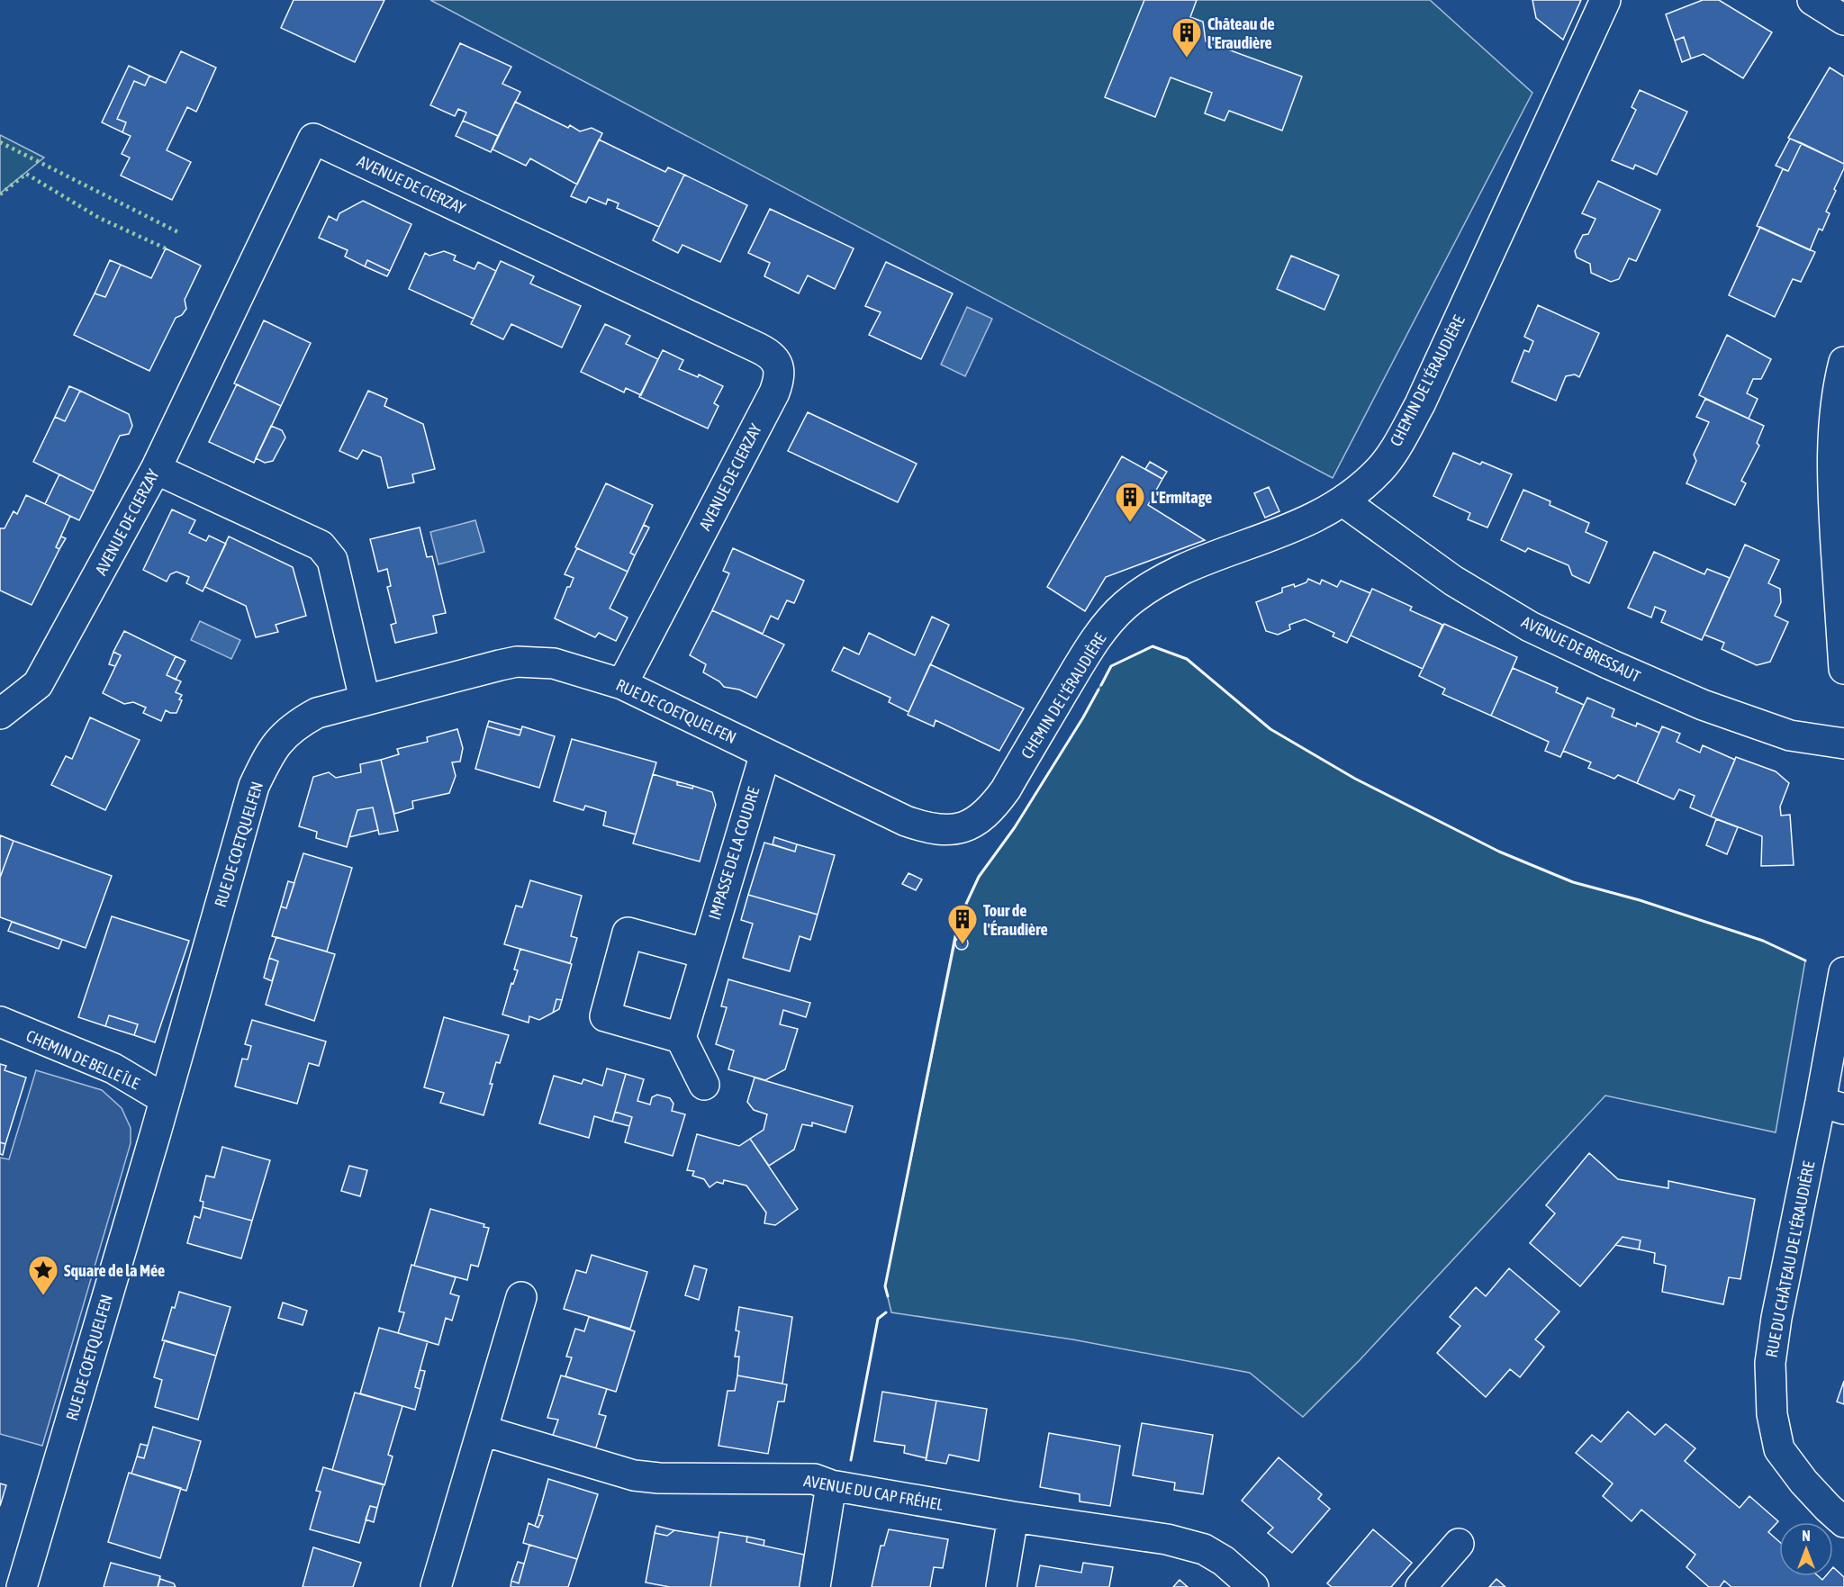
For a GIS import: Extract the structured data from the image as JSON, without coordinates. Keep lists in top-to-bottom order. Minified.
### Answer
{"streets":{"street":["AVENUE DE CIERZAY","CHEMIN DE L'ÉRAUDIÈRE","AVENUE DE BRESSAUT","RUE DE COETQUELFEN","IMPASSE DE LA COUDRE","CHEMIN DE BELLE ÎLE","RUE DU CHÂTEAU DE L'ÉRAUDIÈRE","AVENUE DU CAP FRÉHEL"]},"crossings":[["AVENUE DE CIERZAY","RUE DE COETQUELFEN"],["CHEMIN DE L'ÉRAUDIÈRE","AVENUE DE BRESSAUT"],["CHEMIN DE L'ÉRAUDIÈRE","RUE DE COETQUELFEN"],["RUE DE COETQUELFEN","IMPASSE DE LA COUDRE"],["RUE DE COETQUELFEN","CHEMIN DE BELLE ÎLE"]],"places":{"building":["Château de l'Eraudière","L'Ermitage","Tour de l'Éraudière"],"place":["Square de la Mée"]},"north":"top"}
